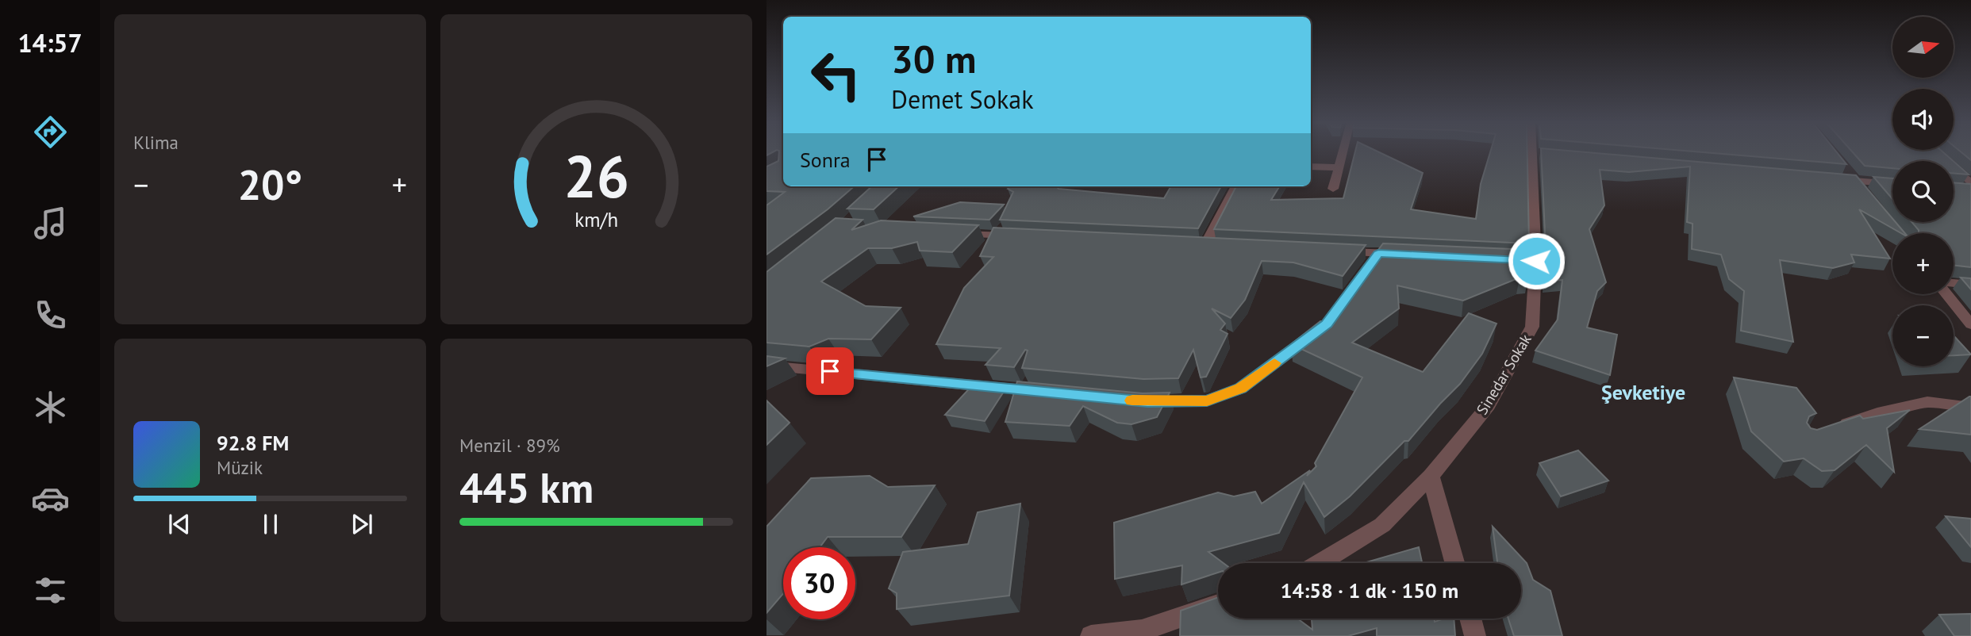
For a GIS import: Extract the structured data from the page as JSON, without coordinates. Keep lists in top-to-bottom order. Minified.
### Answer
{"streets":{"street":["Sinedar Sokak"]},"districts":["Şevketiye"],"north":"right","page":{"tabs":"14:57","tile":["Klima",["Menzil · 89%","445 km"]],"map_buttons":["+","−"],"turn":["30 m","Demet Sokak"],"then":"Sonra","heat":["−","20°","+"],"song":["92.8 FM","Müzik"],"limit":"30","trip":"14:58 · 1 dk · 150 m","gauge":["26","km/h"]}}
